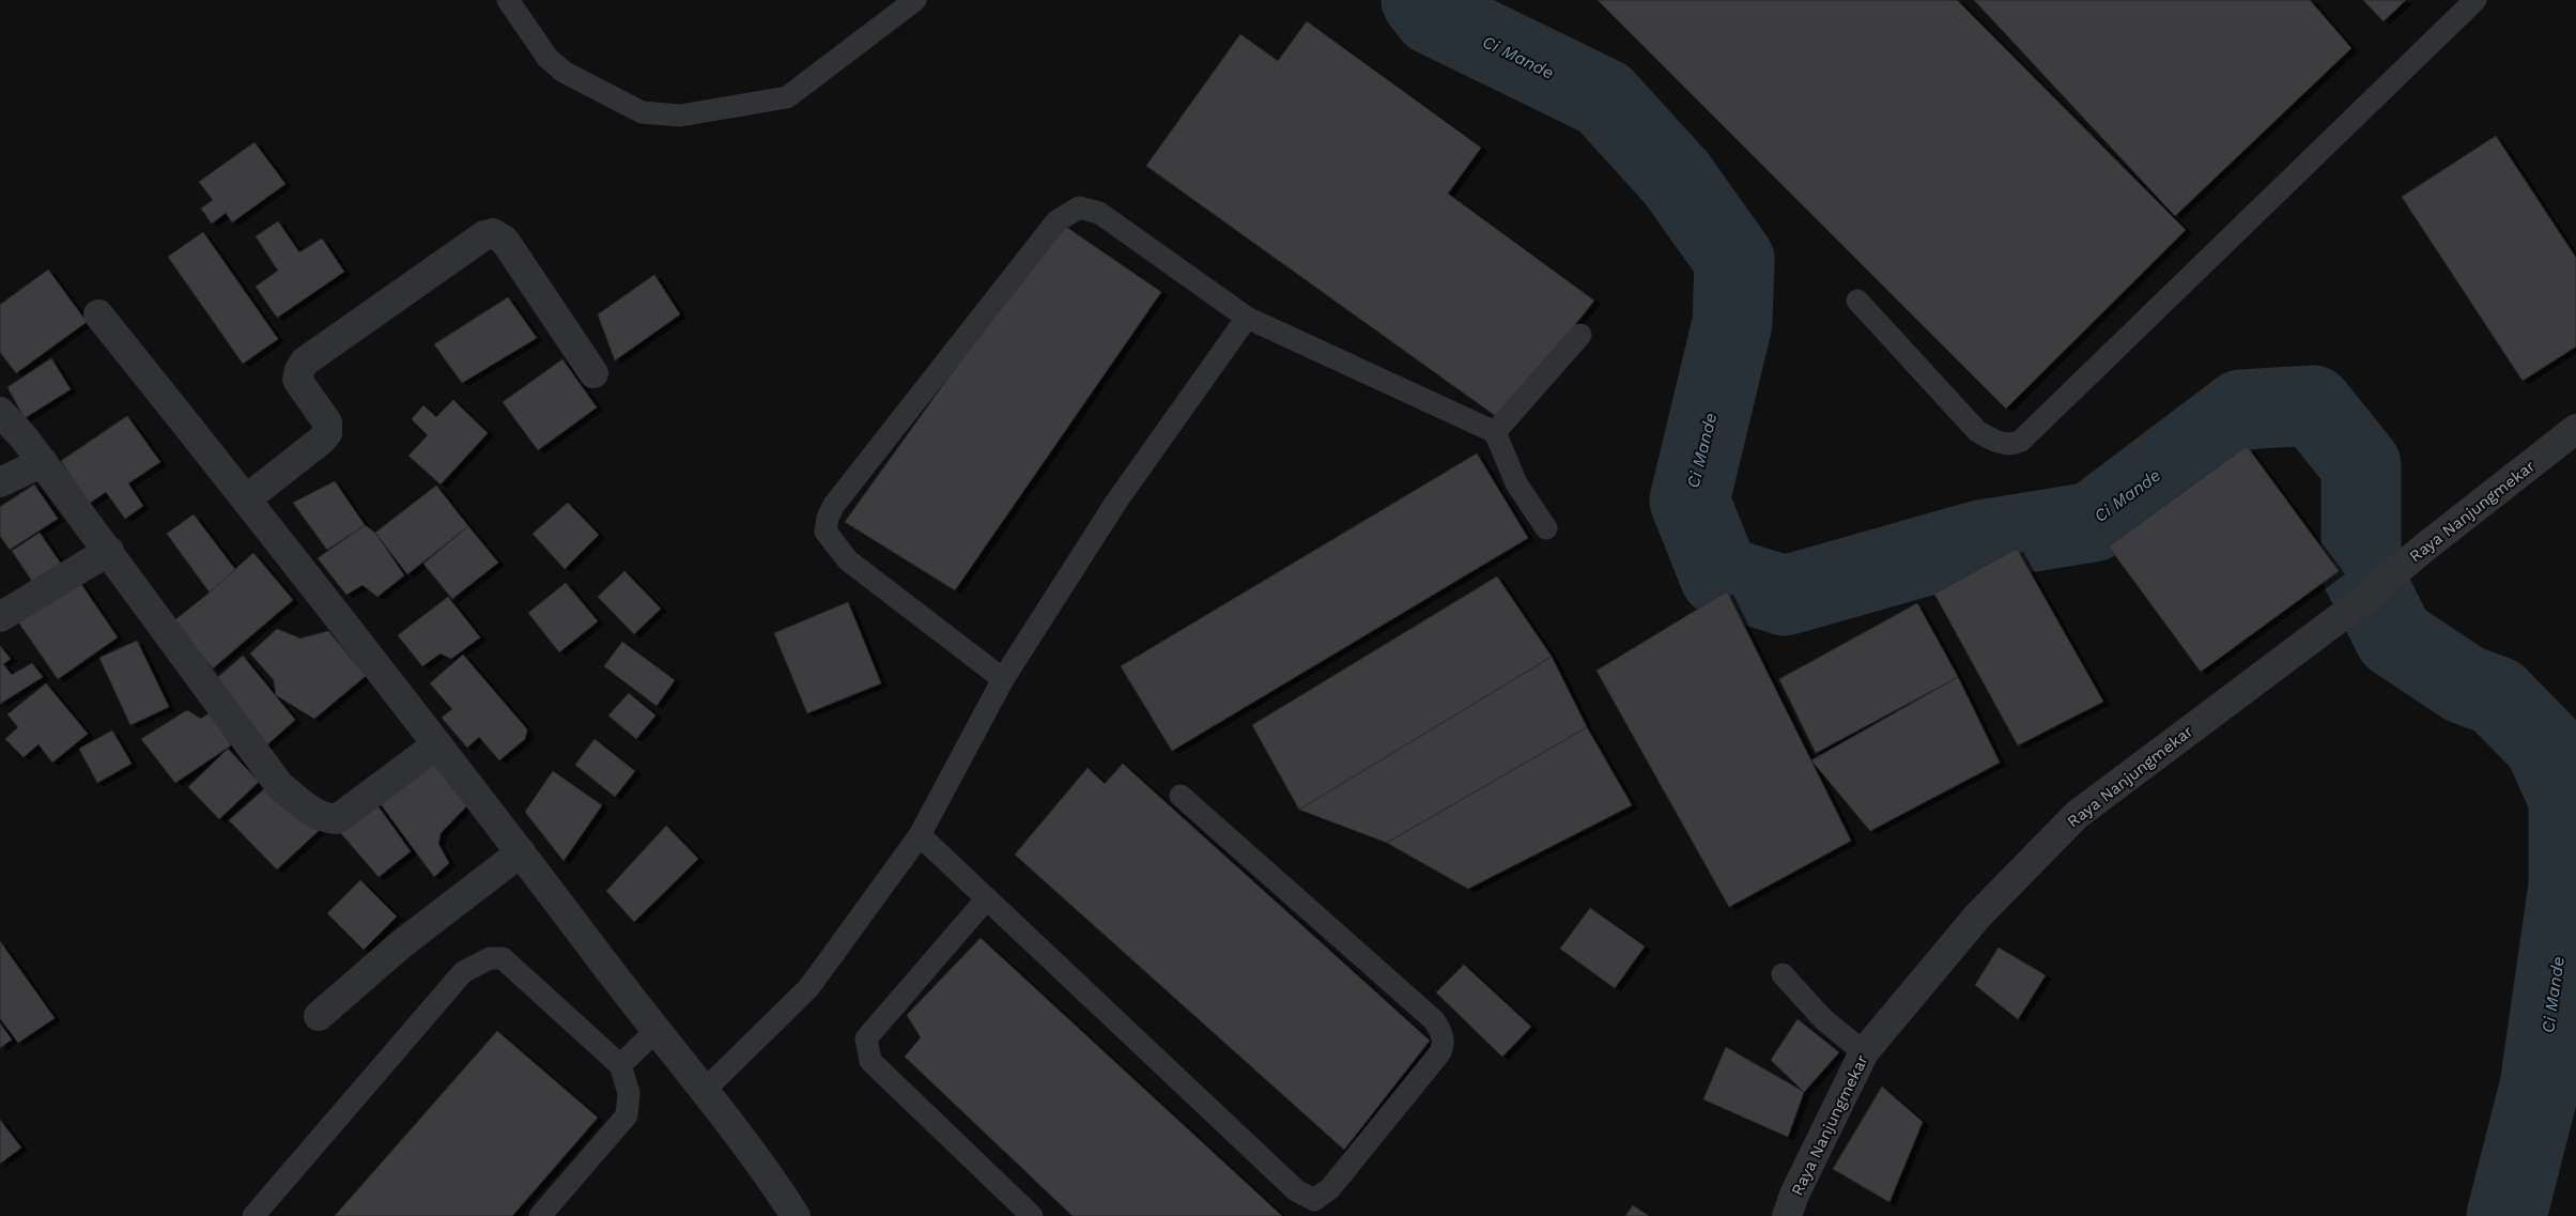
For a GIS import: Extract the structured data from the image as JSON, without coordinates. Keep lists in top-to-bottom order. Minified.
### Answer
{"streets":{"street":["Raya Nanjungmekar"]},"water":["Ci Mande"]}
